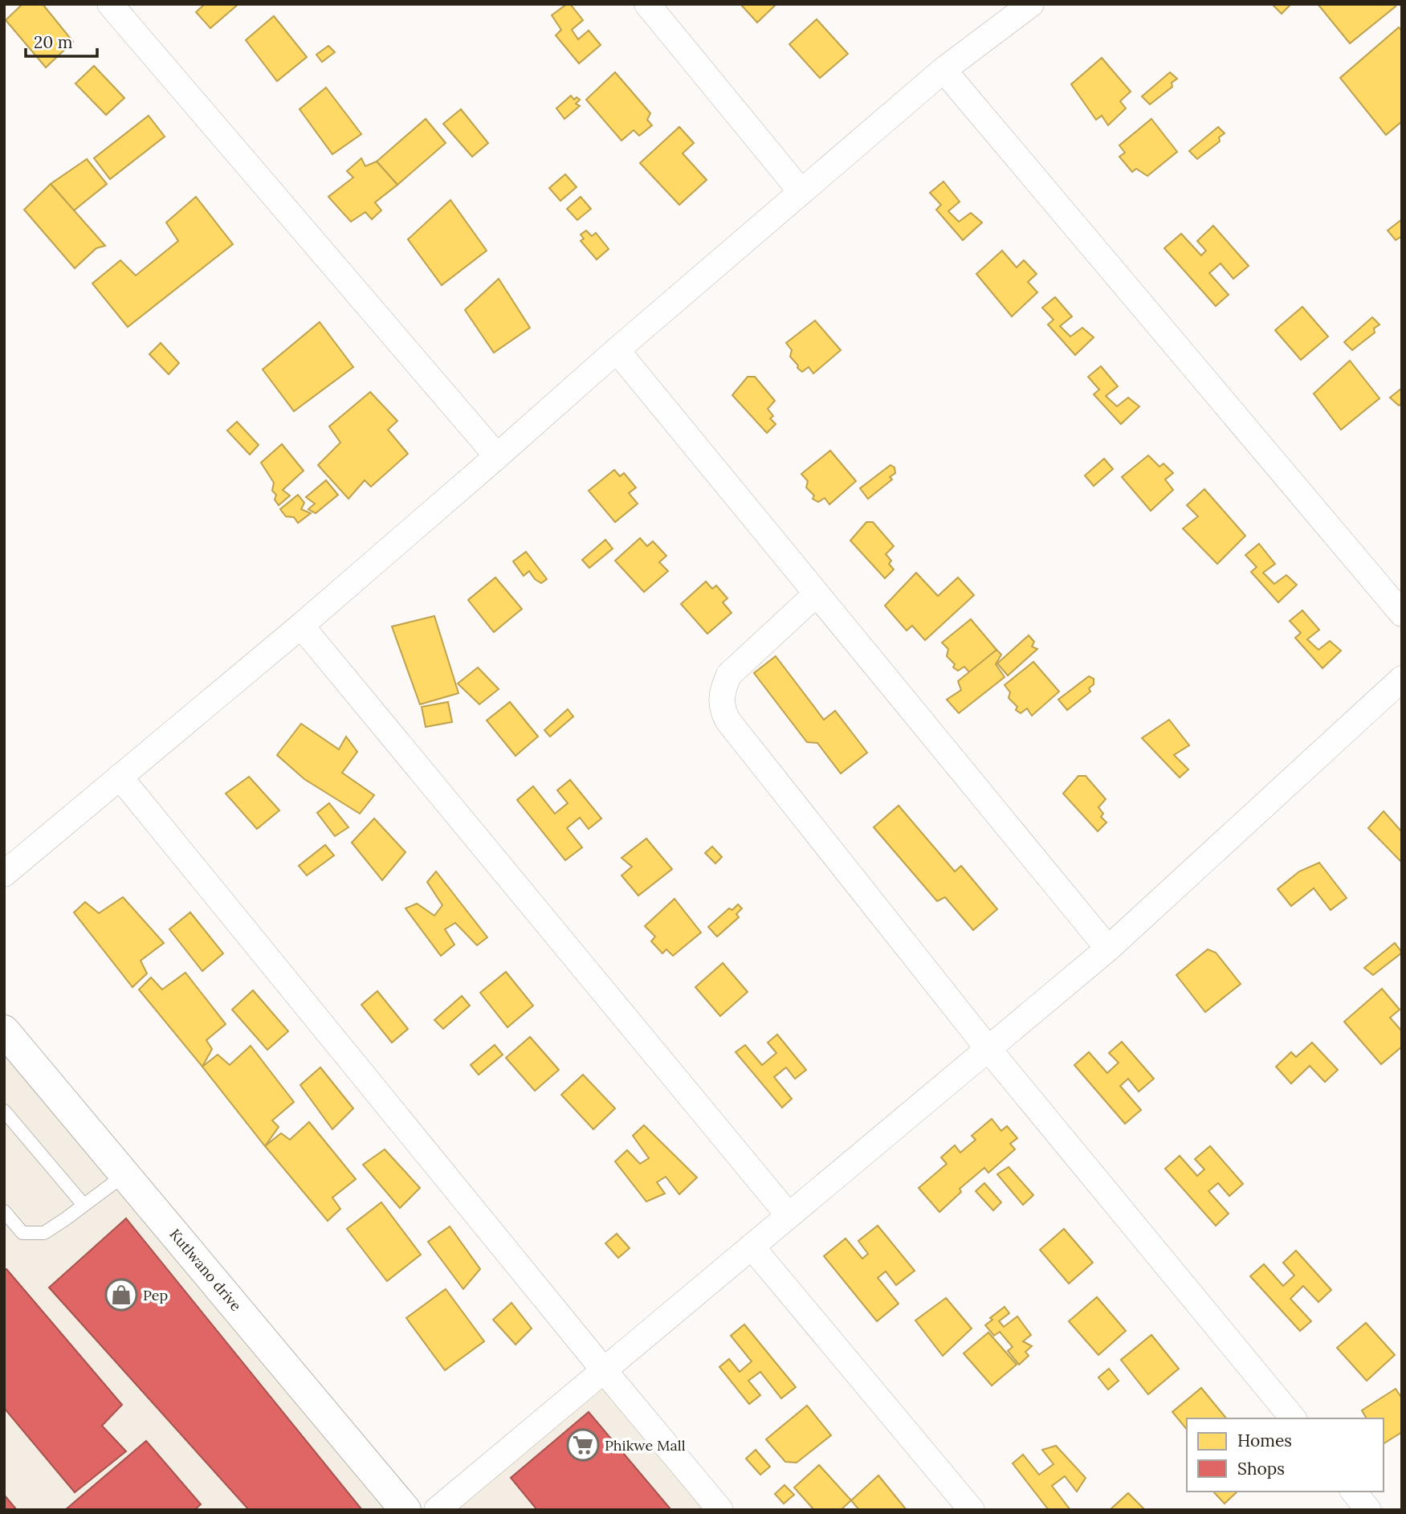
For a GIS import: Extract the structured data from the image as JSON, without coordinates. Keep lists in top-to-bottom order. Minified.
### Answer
{"streets":{"street":["Kutlwano drive"]},"places":{"shop":["Pep"],"supermarket":["Phikwe Mall"]},"legend":["Homes","Shops"],"scale_bar":"20 m"}
